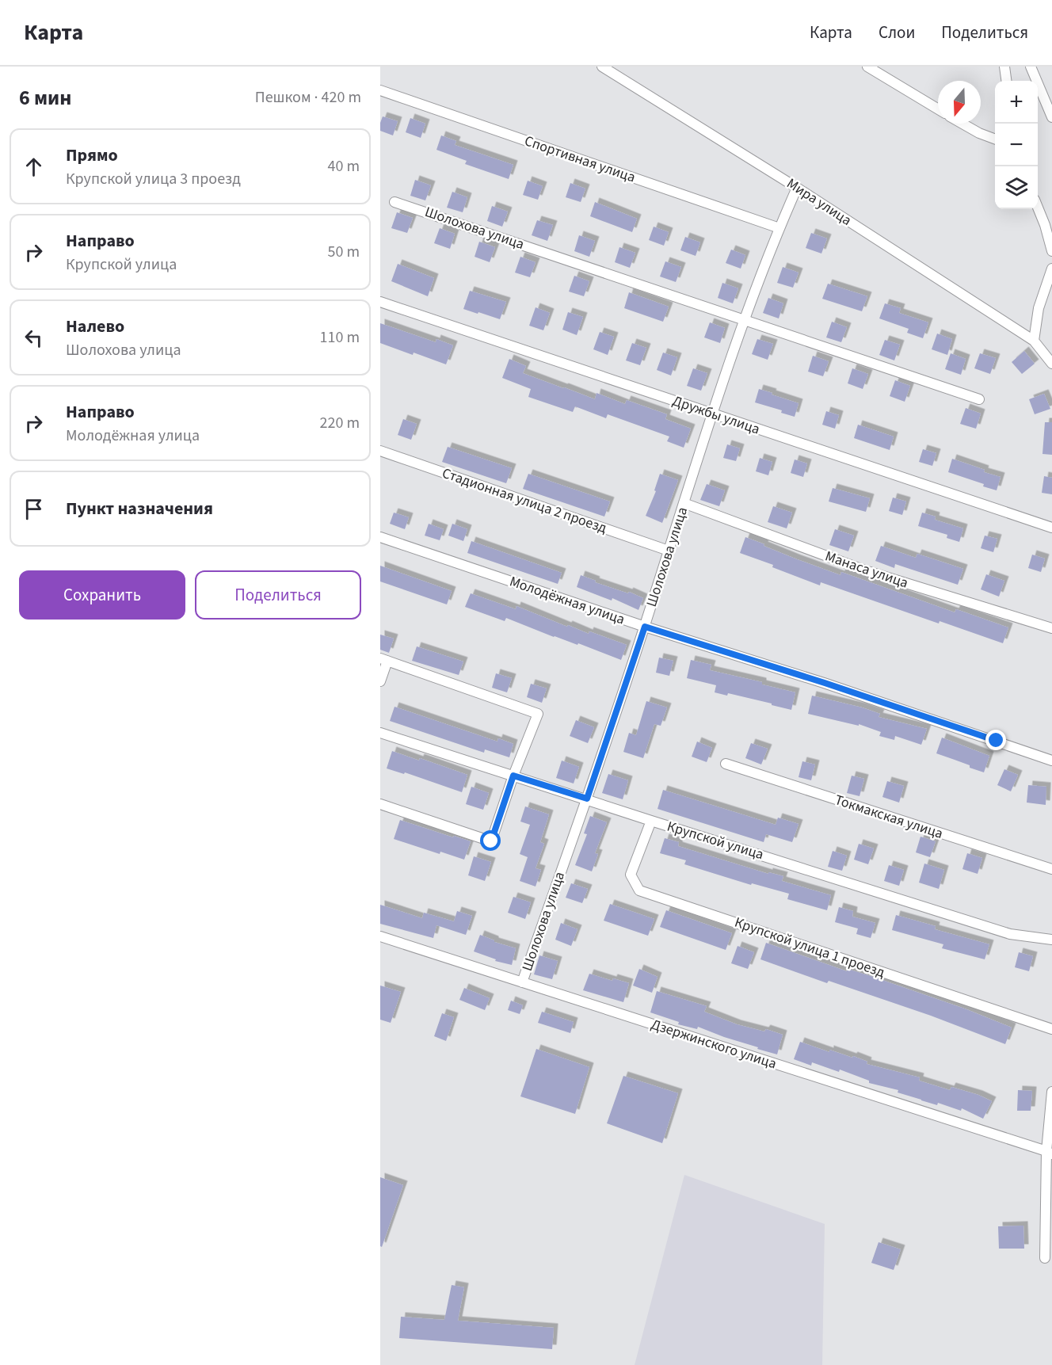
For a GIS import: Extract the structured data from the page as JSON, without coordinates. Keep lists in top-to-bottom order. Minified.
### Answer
{"streets":{"street":["Спортивная улица","Мира улица","Шолохова улица","Дружбы улица","Стадионная улица 2 проезд","Манаса улица","Молодёжная улица","Токмакская улица","Крупской улица","Крупской улица 1 проезд","Дзержинского улица"]},"crossings":[["Спортивная улица","Шолохова улица"],["Мира улица","Шолохова улица"],["Шолохова улица","Дружбы улица"],["Шолохова улица","Стадионная улица 2 проезд"],["Шолохова улица","Манаса улица"],["Шолохова улица","Молодёжная улица"],["Шолохова улица","Крупской улица"],["Шолохова улица","Дзержинского улица"],["Крупской улица","Крупской улица 1 проезд"]],"north":"bottom","page":{"header":"Карта","nav":["Карта","Слои","Поделиться"],"heading":["6 мин","Пешком · 420 m"],"map_buttons":["+","−"],"list":[["Прямо","Крупской улица 3 проезд","40 m"],["Направо","Крупской улица","50 m"],["Налево","Шолохова улица","110 m"],["Направо","Молодёжная улица","220 m"],"Пункт назначения"],"buttons":["Сохранить","Поделиться"]}}
